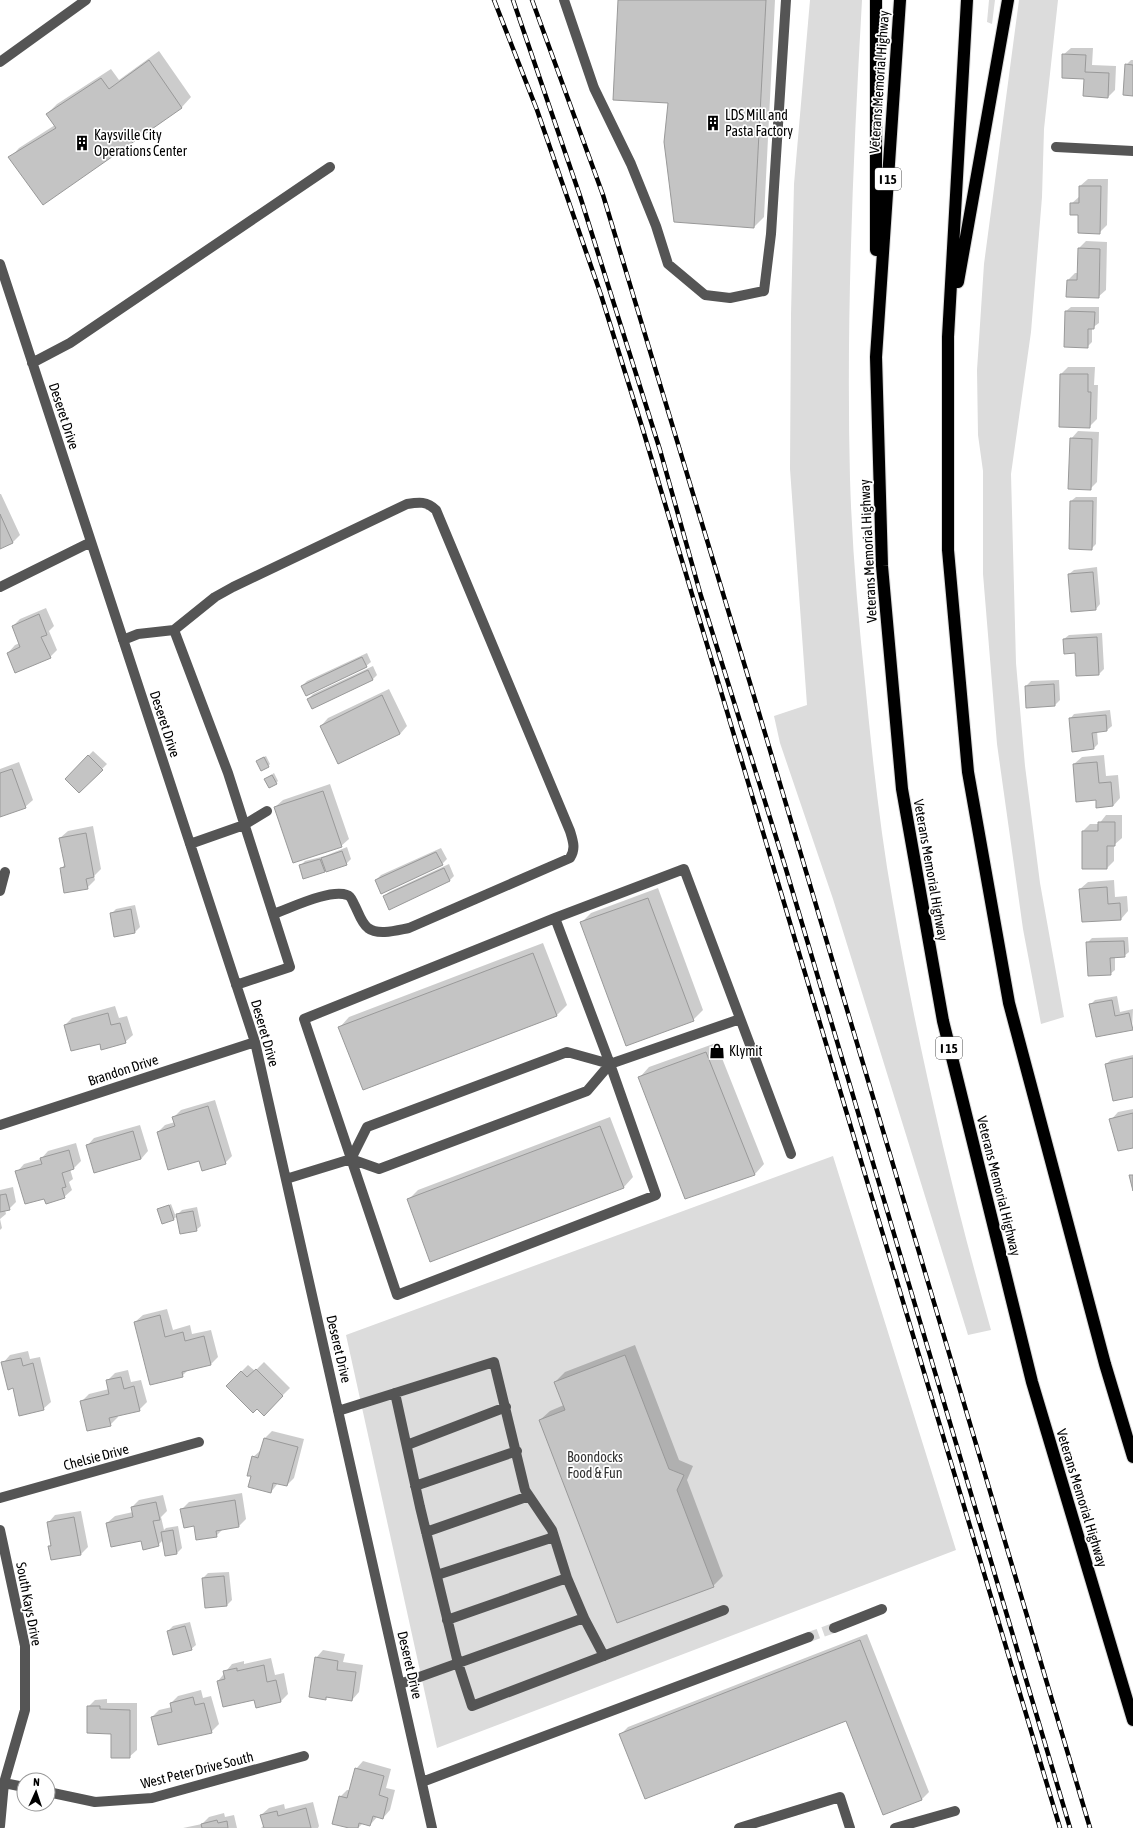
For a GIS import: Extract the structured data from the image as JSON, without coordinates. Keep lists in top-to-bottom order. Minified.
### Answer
{"streets":{"highway":["Veterans Memorial Highway","I 15"],"street":["Deseret Drive","Brandon Drive","Chelsie Drive","South Kays Drive","West Peter Drive South"]},"crossings":[["Deseret Drive","Brandon Drive"]],"parks":["Boondocks Food & Fun"],"places":{"building":["LDS Mill and Pasta Factory","Kaysville City Operations Center"],"shop":["Klymit"]},"north":"top"}
